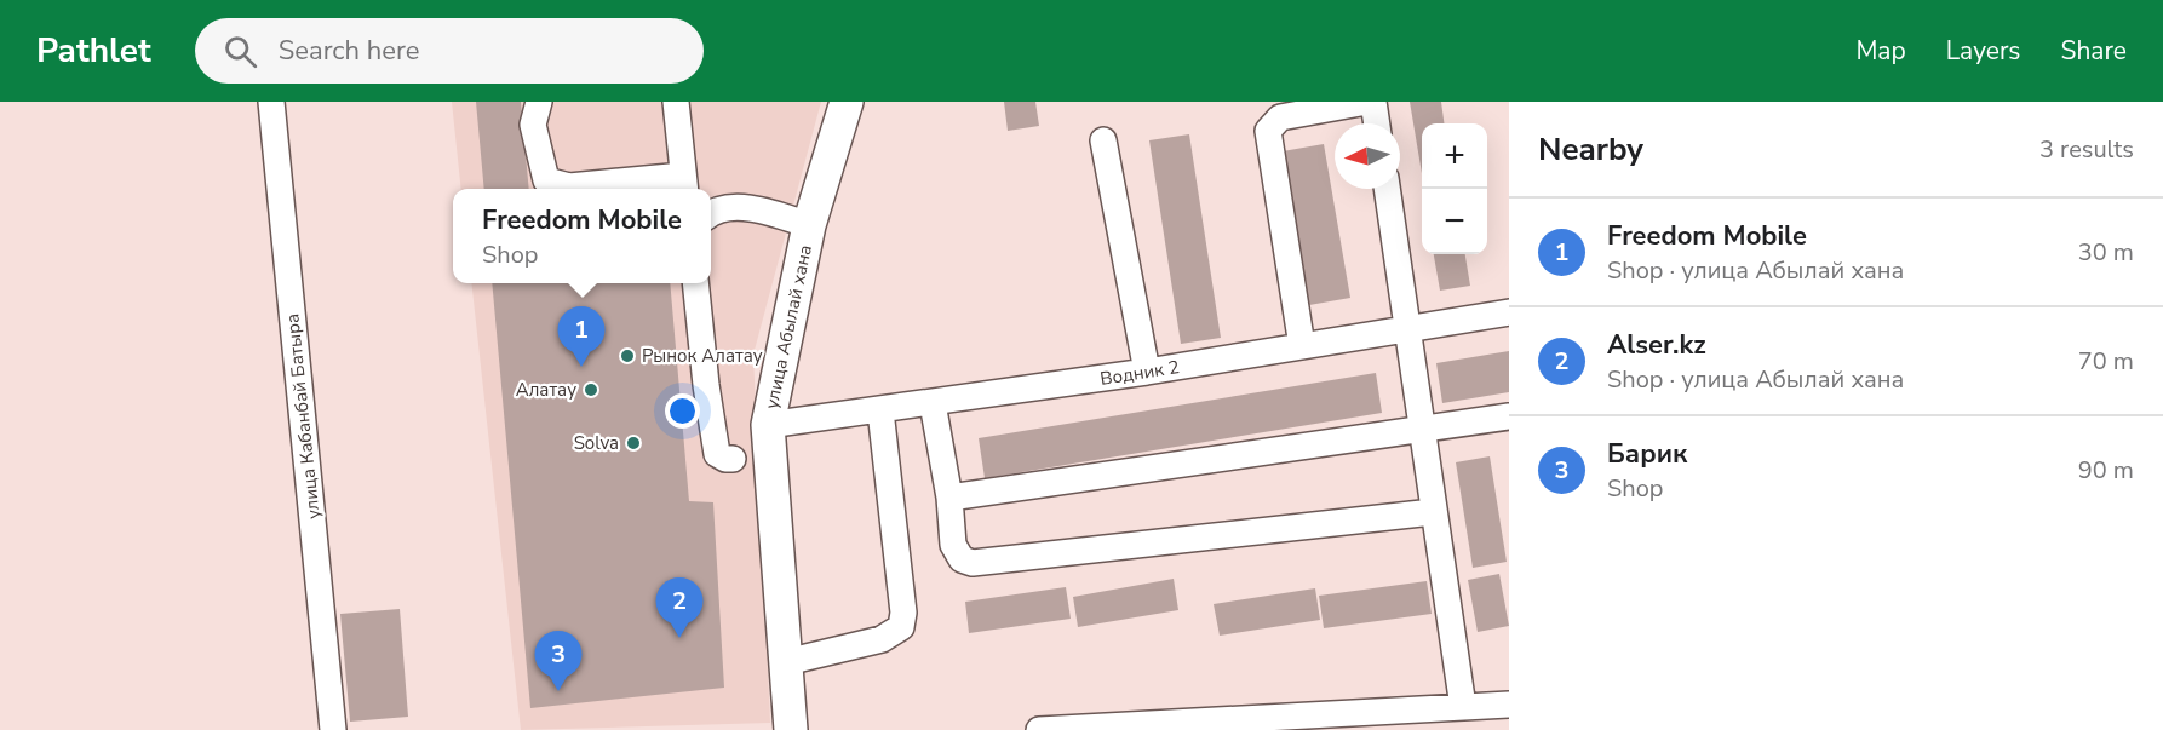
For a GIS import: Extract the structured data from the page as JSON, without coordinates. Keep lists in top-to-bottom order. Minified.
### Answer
{"streets":{"main road":["улица Абылай хана"],"street":["Водник 2","улица Кабанбай Батыра"]},"crossings":[["улица Абылай хана","Водник 2"]],"places":["Рынок Алатау","Алатау","Solva"],"north":"left","page":{"header":"Pathlet","search":"Search here","nav":["Map","Layers","Share"],"heading":["Nearby","3 results"],"map_buttons":["+","−"],"popup":["Freedom Mobile","Shop"],"list":[{"mark":"1","name":"Freedom Mobile","note":"Shop · улица Абылай хана","value":"30 m"},{"mark":"2","name":"Alser.kz","note":"Shop · улица Абылай хана","value":"70 m"},{"mark":"3","name":"Барик","note":"Shop","value":"90 m"}],"pins":["1","2","3"]}}
